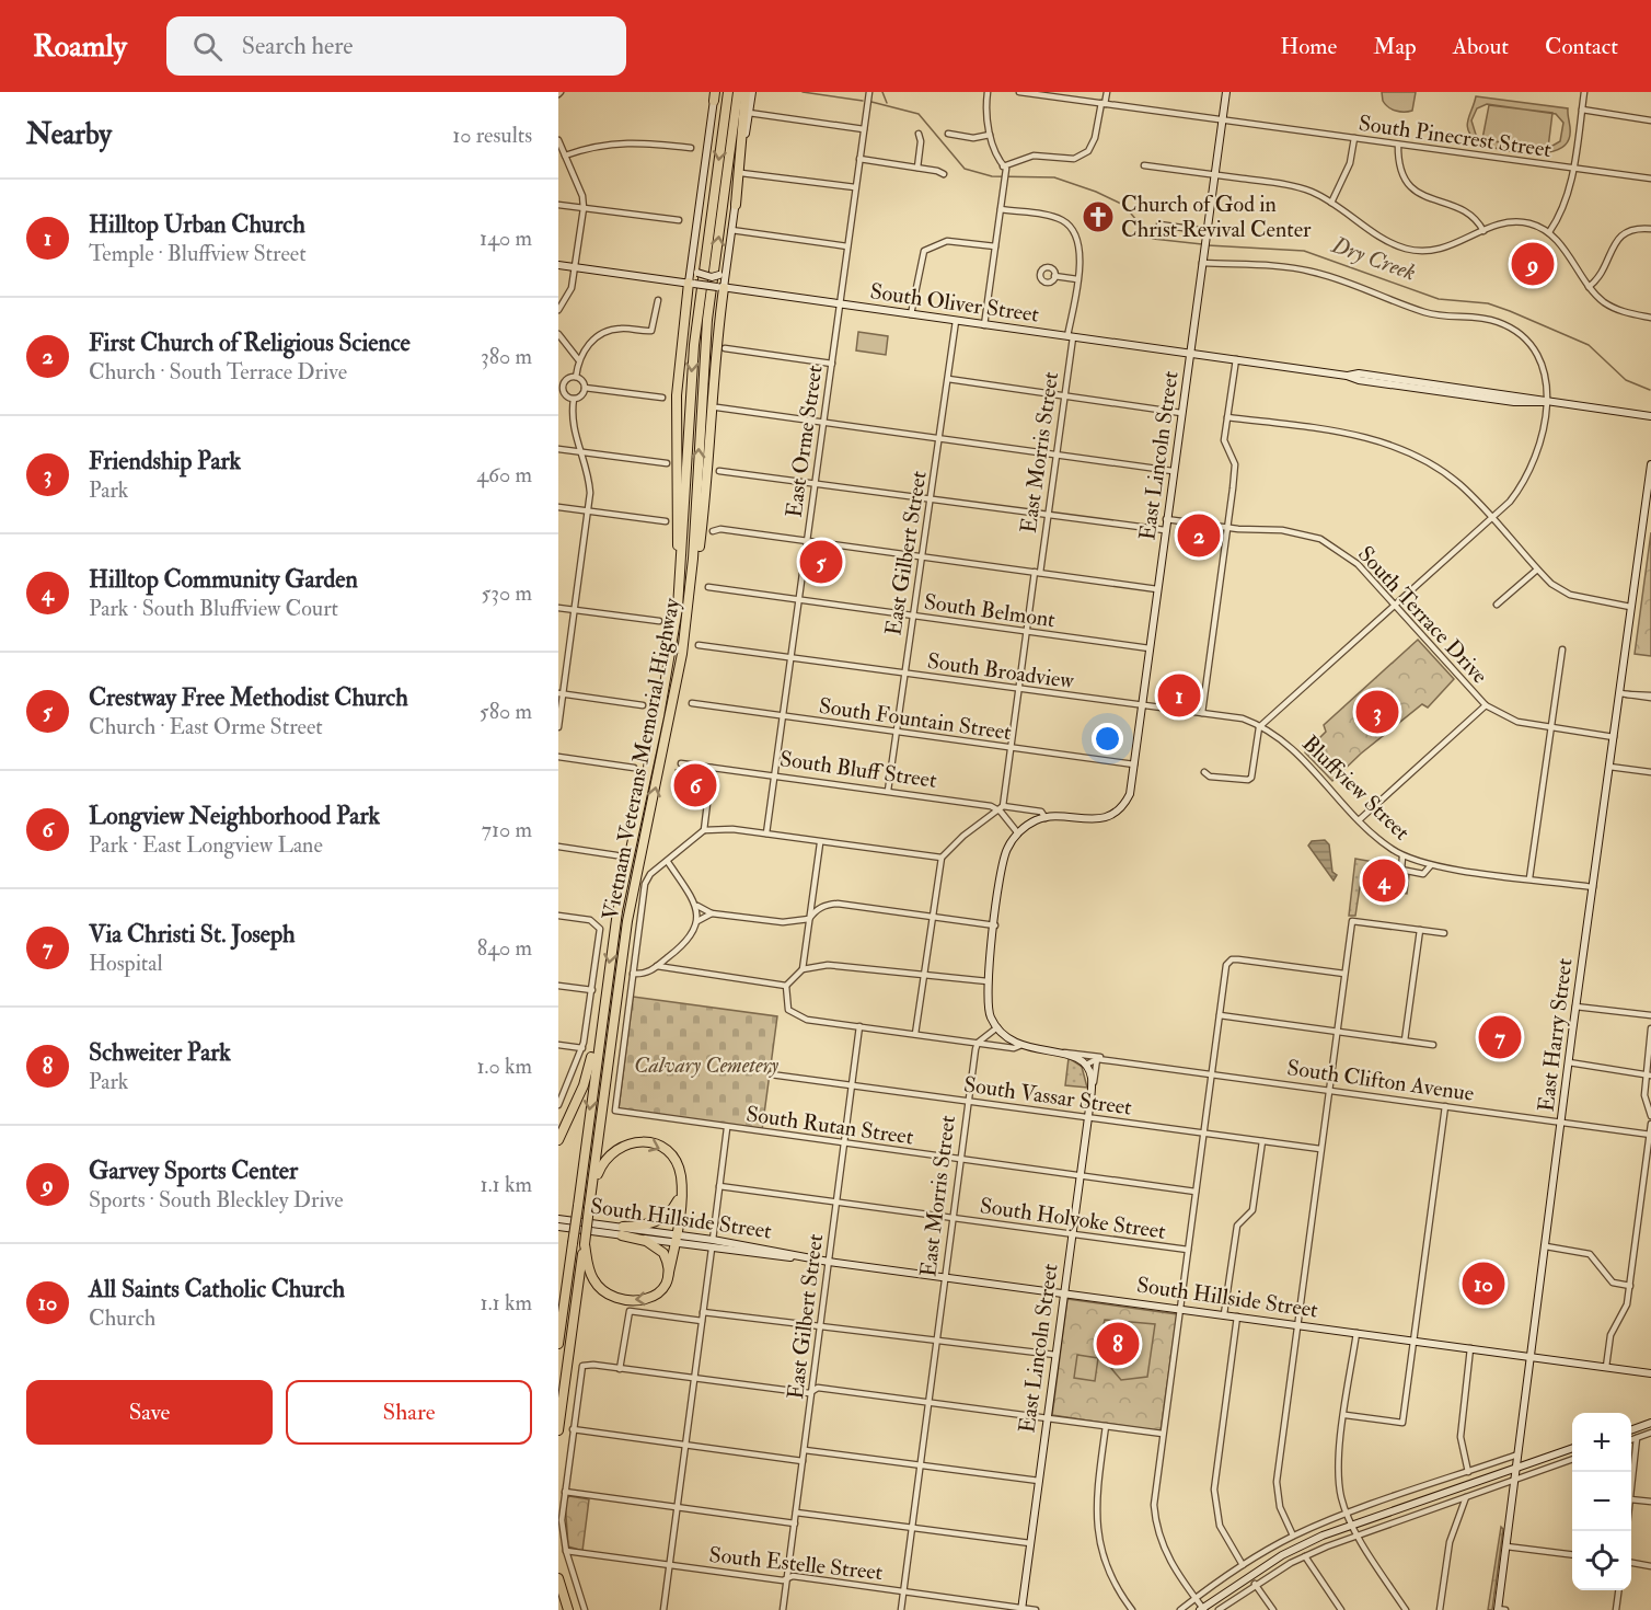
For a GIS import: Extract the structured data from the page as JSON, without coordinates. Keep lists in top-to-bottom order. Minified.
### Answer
{"streets":{"highway":["Vietnam Veterans Memorial Highway"],"main road":["South Oliver Street","East Lincoln Street","South Bluff Street","East Harry Street","South Clifton Avenue","South Hillside Street"],"street":["South Pinecrest Street","East Orme Street","East Morris Street","East Gilbert Street","South Belmont","South Terrace Drive","South Broadview","South Fountain Street","Bluffview Street","South Vassar Street","South Rutan Street","South Holyoke Street","South Estelle Street"]},"crossings":[["South Pinecrest Street","East Lincoln Street"],["South Oliver Street","East Orme Street"],["South Oliver Street","East Morris Street"],["South Oliver Street","East Lincoln Street"],["South Oliver Street","East Gilbert Street"],["East Orme Street","South Belmont"],["East Orme Street","South Broadview"],["East Orme Street","South Fountain Street"],["East Orme Street","South Bluff Street"],["East Morris Street","South Belmont"],["East Morris Street","South Broadview"],["East Morris Street","South Fountain Street"],["East Morris Street","South Bluff Street"],["East Morris Street","South Clifton Avenue"],["East Morris Street","South Vassar Street"],["East Morris Street","South Rutan Street"],["East Morris Street","South Hillside Street"],["East Morris Street","South Holyoke Street"],["East Morris Street","South Estelle Street"],["East Lincoln Street","South Belmont"],["East Lincoln Street","South Terrace Drive"],["East Lincoln Street","South Broadview"],["East Lincoln Street","South Fountain Street"],["East Lincoln Street","South Bluff Street"],["East Lincoln Street","Bluffview Street"],["East Lincoln Street","South Clifton Avenue"],["East Lincoln Street","South Vassar Street"],["East Lincoln Street","South Rutan Street"],["East Lincoln Street","South Hillside Street"],["East Lincoln Street","South Holyoke Street"],["East Lincoln Street","South Estelle Street"],["East Gilbert Street","South Belmont"],["East Gilbert Street","South Broadview"],["East Gilbert Street","South Fountain Street"],["East Gilbert Street","South Bluff Street"],["East Gilbert Street","South Clifton Avenue"],["East Gilbert Street","South Vassar Street"],["East Gilbert Street","South Rutan Street"],["East Gilbert Street","South Hillside Street"],["East Gilbert Street","South Holyoke Street"],["East Gilbert Street","South Estelle Street"],["South Terrace Drive","East Harry Street"],["South Broadview","Bluffview Street"],["Bluffview Street","East Harry Street"],["East Harry Street","South Clifton Avenue"],["East Harry Street","South Hillside Street"]],"water":["Dry Creek"],"parks":["Calvary Cemetery"],"places":{"church":["Church of God in Christ Revival Center"]},"page":{"header":"Roamly","search":"Search here","nav":["Home","Map","About","Contact"],"heading":["Nearby","10 results"],"list":[{"mark":"1","name":"Hilltop Urban Church","note":"Temple · Bluffview Street","value":"140 m"},{"mark":"2","name":"First Church of Religious Science","note":"Church · South Terrace Drive","value":"380 m"},{"mark":"3","name":"Friendship Park","note":"Park","value":"460 m"},{"mark":"4","name":"Hilltop Community Garden","note":"Park · South Bluffview Court","value":"530 m"},{"mark":"5","name":"Crestway Free Methodist Church","note":"Church · East Orme Street","value":"580 m"},{"mark":"6","name":"Longview Neighborhood Park","note":"Park · East Longview Lane","value":"710 m"},{"mark":"7","name":"Via Christi St. Joseph","note":"Hospital","value":"840 m"},{"mark":"8","name":"Schweiter Park","note":"Park","value":"1.0 km"},{"mark":"9","name":"Garvey Sports Center","note":"Sports · South Bleckley Drive","value":"1.1 km"},{"mark":"10","name":"All Saints Catholic Church","note":"Church","value":"1.1 km"}],"pins":["9","2","5","1","3","6","4","7","10","8"],"buttons":["Save","Share"],"map_buttons":["+","−"]}}
